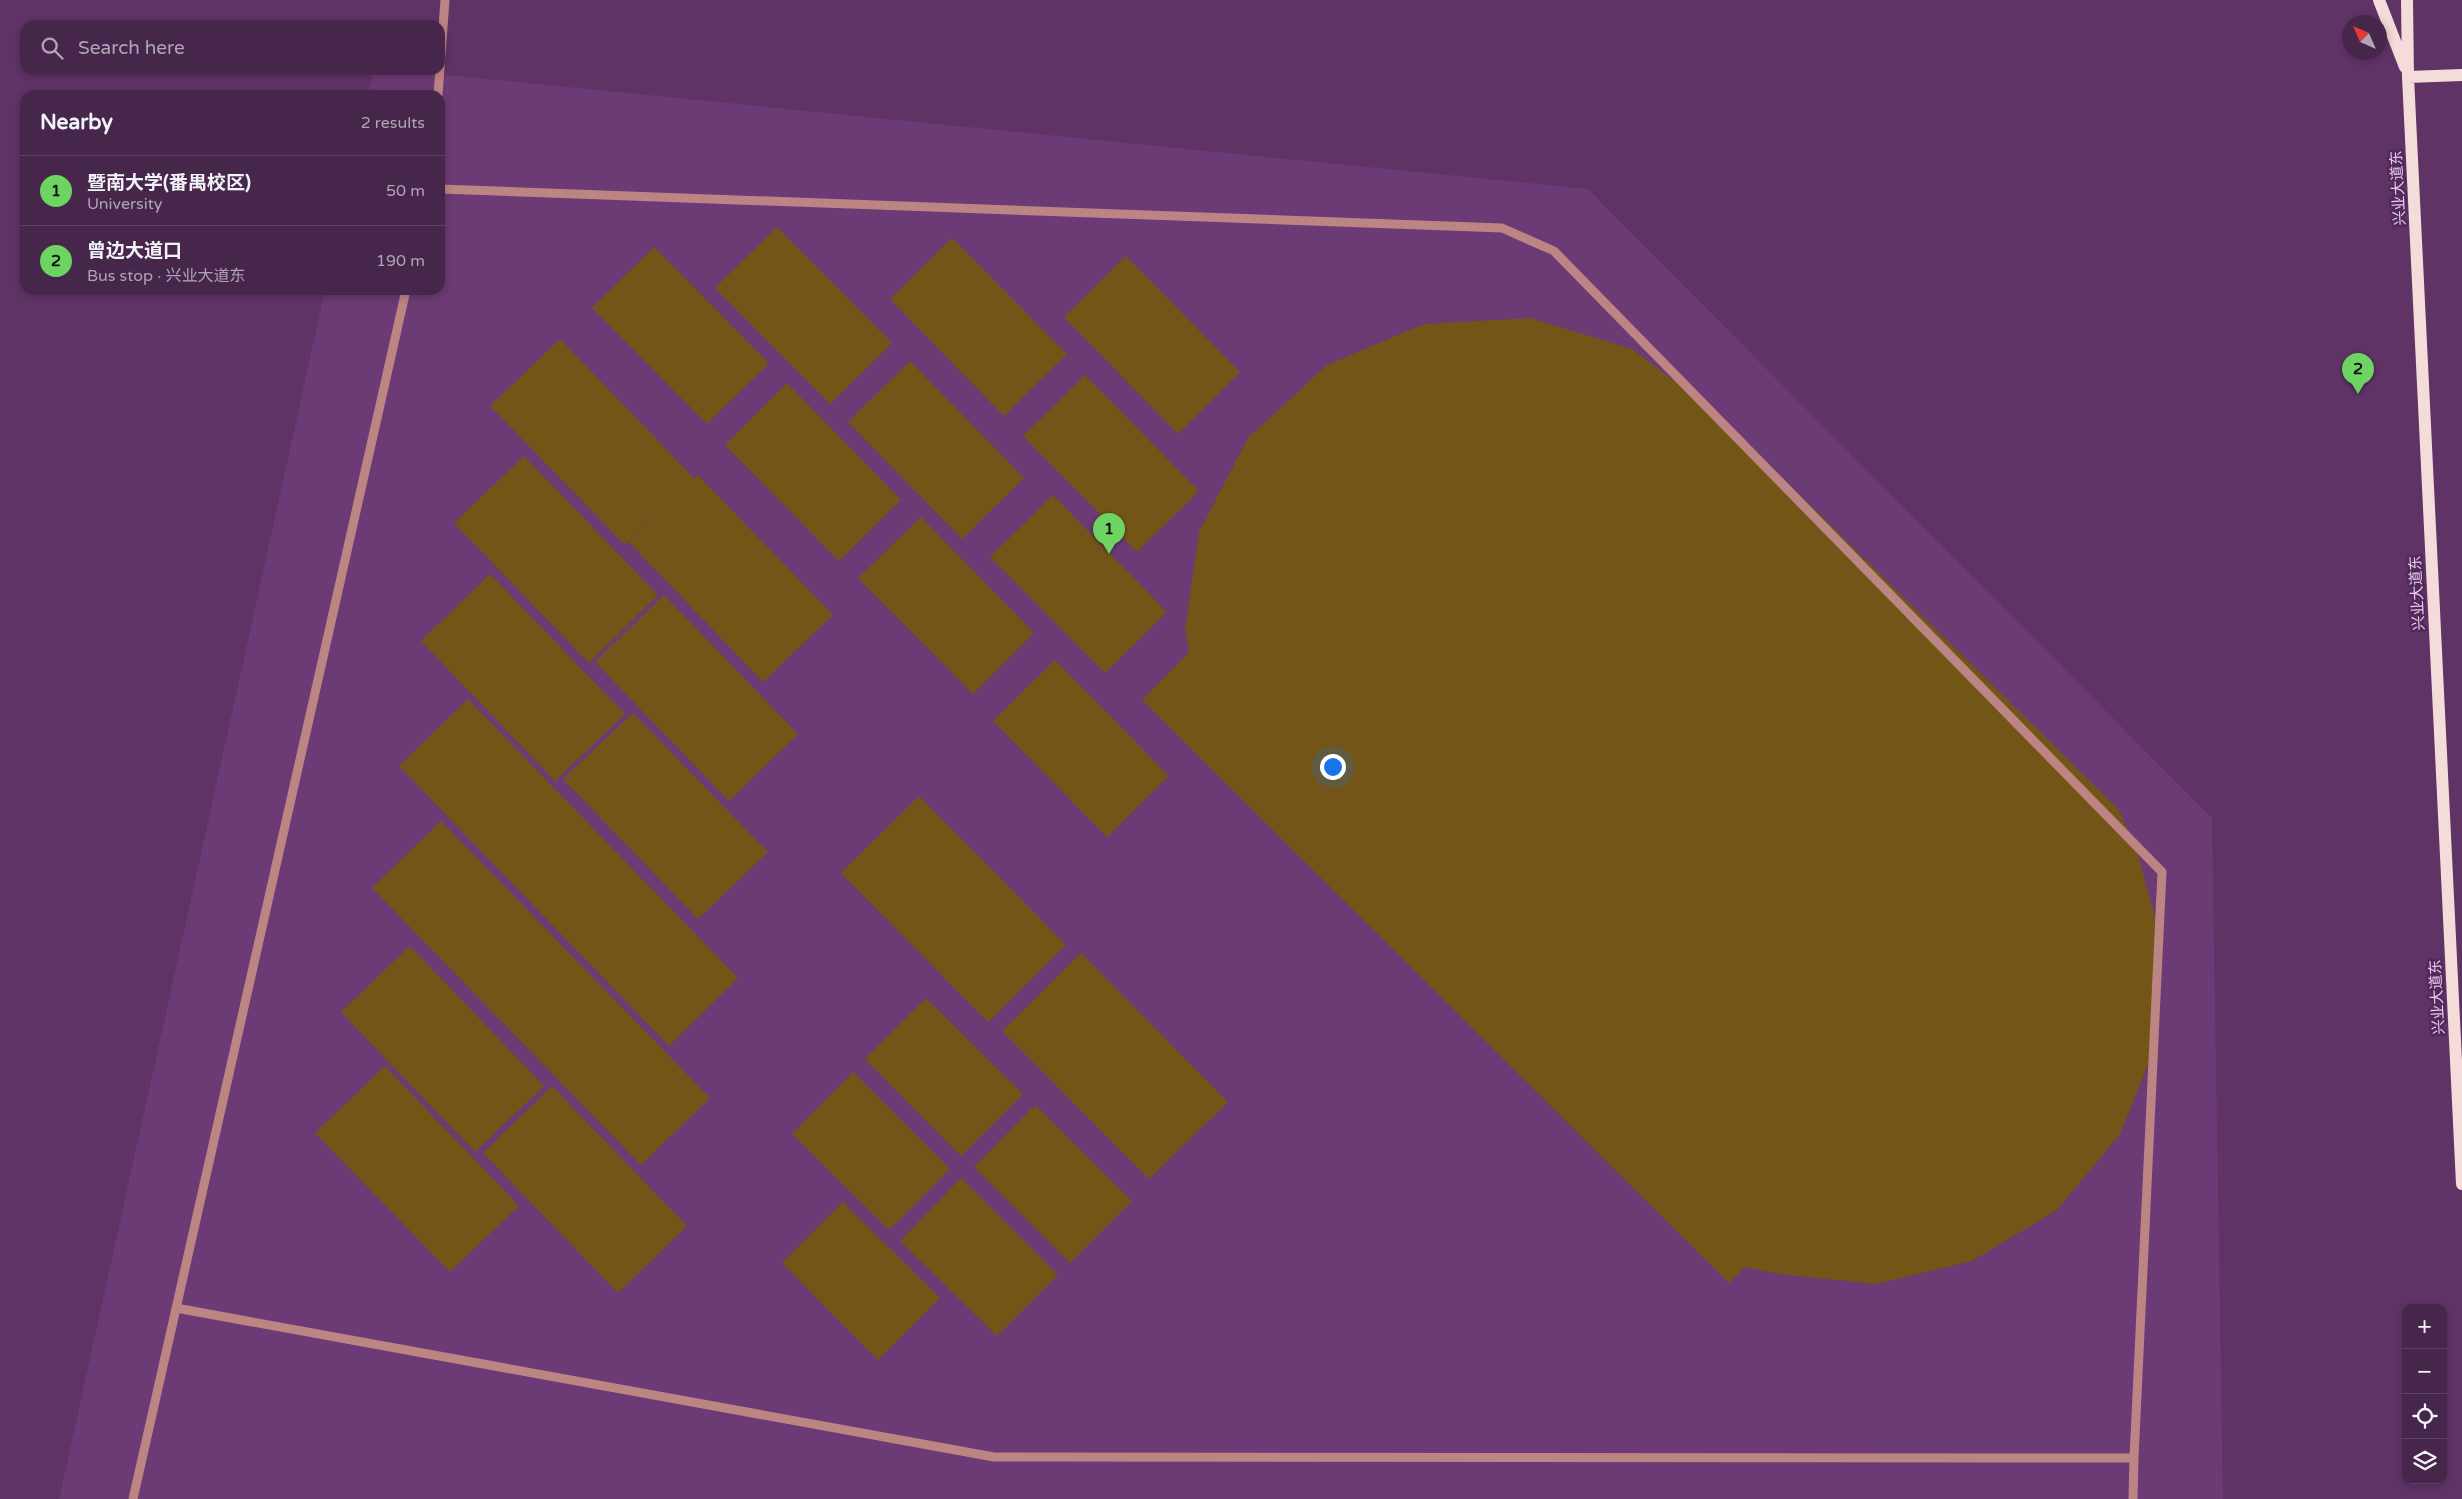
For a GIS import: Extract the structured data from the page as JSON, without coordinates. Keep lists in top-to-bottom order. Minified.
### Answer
{"streets":{"main road":["兴业大道东"]},"north":"top left","page":{"search":"Search here","heading":["Nearby","2 results"],"list":[{"mark":"1","name":"暨南大学(番禺校区)","note":"University","value":"50 m"},{"mark":"2","name":"曾边大道口","note":"Bus stop · 兴业大道东","value":"190 m"}],"pins":["2","1"],"map_buttons":["+","−"]}}
